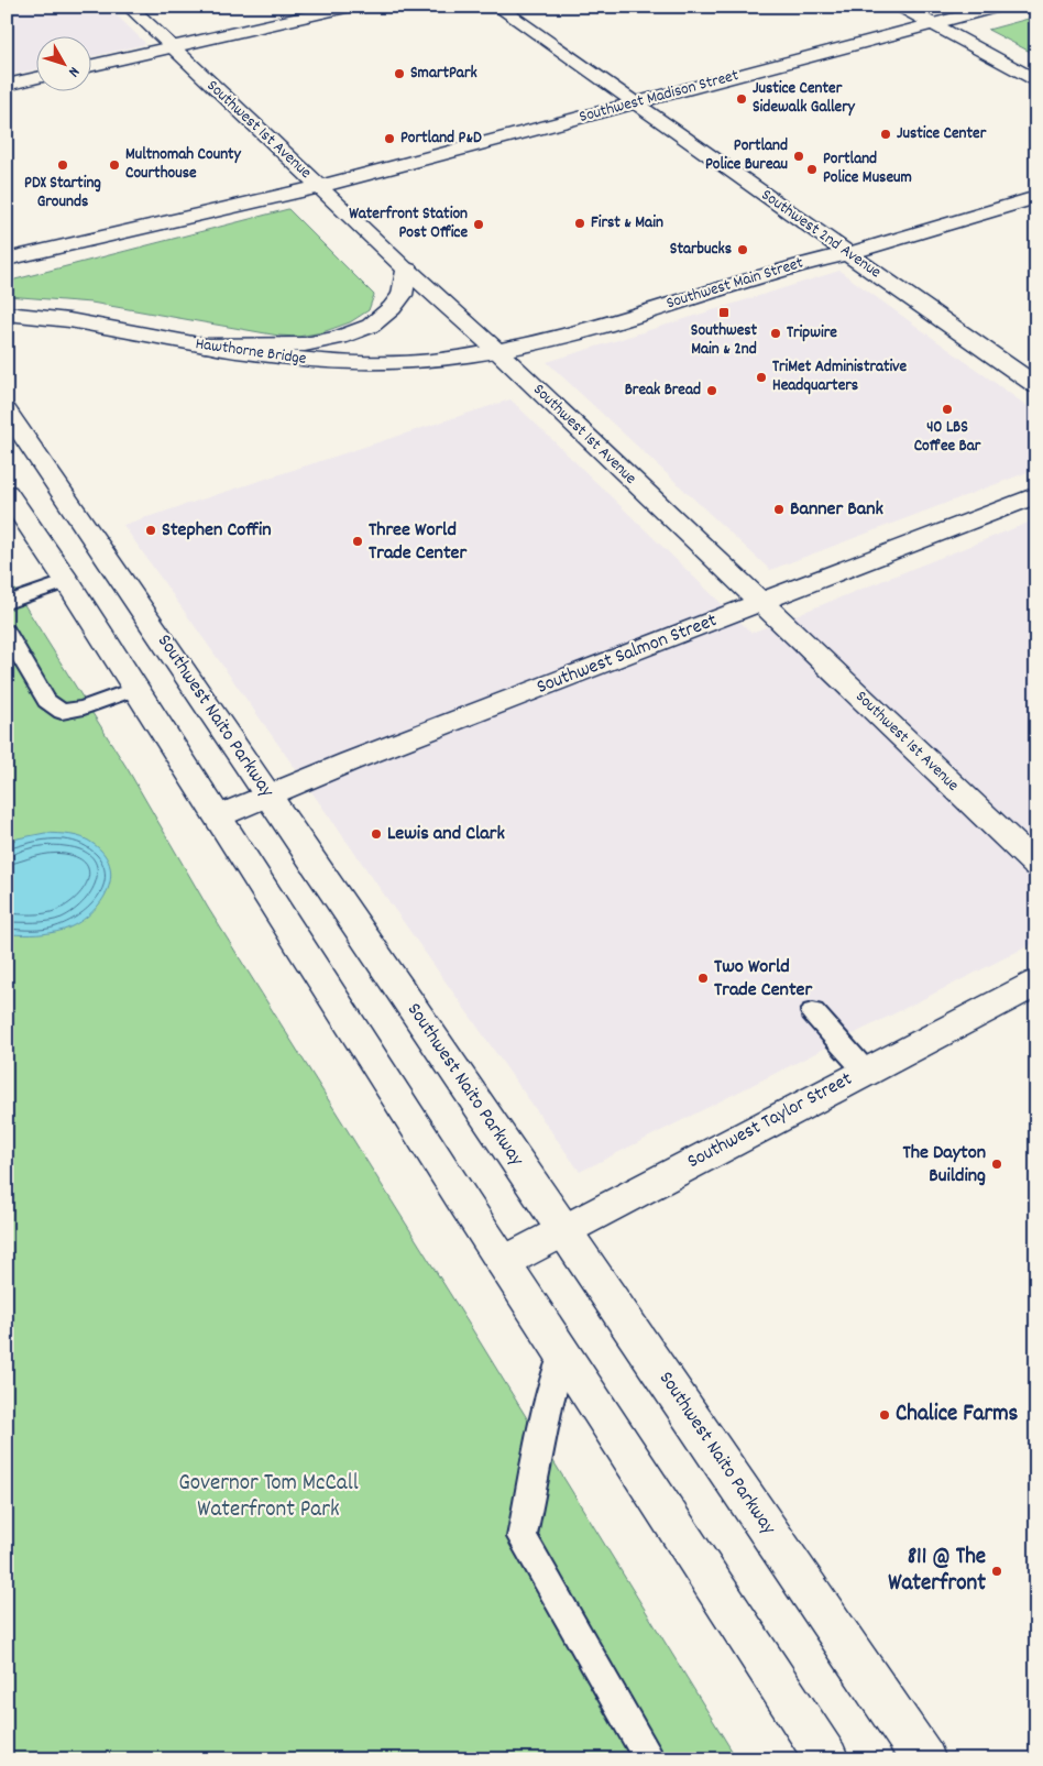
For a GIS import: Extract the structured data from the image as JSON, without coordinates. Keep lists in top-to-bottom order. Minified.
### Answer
{"streets":{"main road":["Southwest Madison Street","Southwest 1st Avenue","Southwest 2nd Avenue","Southwest Main Street","Hawthorne Bridge","Southwest Salmon Street","Southwest Naito Parkway","Southwest Taylor Street"]},"crossings":[["Southwest Madison Street","Southwest 1st Avenue"],["Southwest Madison Street","Southwest 2nd Avenue"],["Southwest 1st Avenue","Southwest Main Street"],["Southwest 1st Avenue","Hawthorne Bridge"],["Southwest 1st Avenue","Southwest Salmon Street"],["Southwest 2nd Avenue","Southwest Main Street"],["Southwest Main Street","Hawthorne Bridge"],["Southwest Salmon Street","Southwest Naito Parkway"],["Southwest Naito Parkway","Southwest Taylor Street"]],"parks":["Governor Tom McCall Waterfront Park"],"places":{"other":["SmartPark","Justice Center Sidewalk Gallery","Justice Center","Portland P&D","Portland Police Bureau","PDX Starting Grounds","Multnomah County Courthouse","Portland Police Museum","First & Main","Waterfront Station Post Office","Starbucks","Tripwire","TriMet Administrative Headquarters","Break Bread","40 LBS Coffee Bar","Banner Bank","Stephen Coffin","Three World Trade Center","Lewis and Clark","Two World Trade Center","The Dayton Building","Chalice Farms","811 @ The Waterfront"],"transit":["Southwest Main & 2nd"]},"north":"bottom right"}
